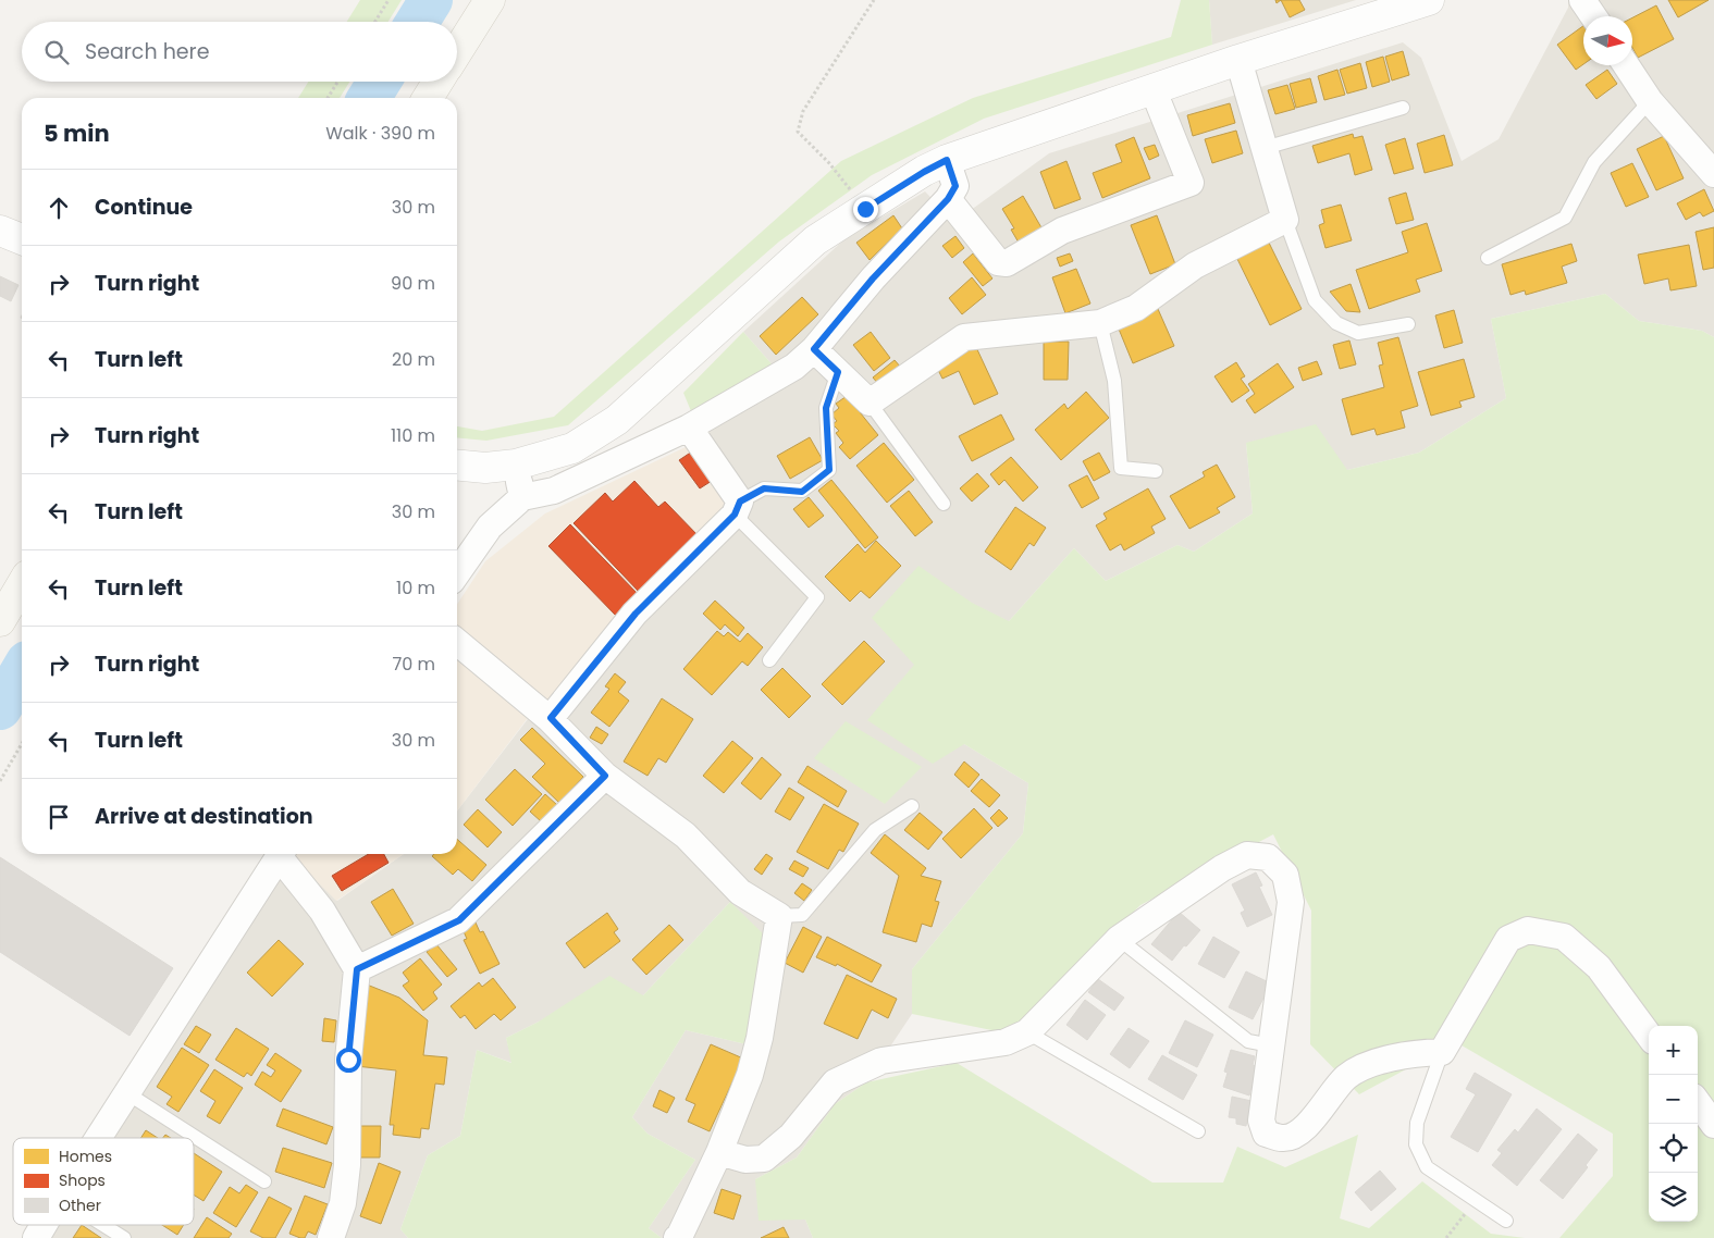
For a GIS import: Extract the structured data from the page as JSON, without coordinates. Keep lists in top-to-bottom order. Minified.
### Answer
{"legend":["Homes","Shops","Other"],"north":"right","page":{"search":"Search here","heading":["5 min","Walk · 390 m"],"list":[["Continue","30 m"],["Turn right","90 m"],["Turn left","20 m"],["Turn right","110 m"],["Turn left","30 m"],["Turn left","10 m"],["Turn right","70 m"],["Turn left","30 m"],"Arrive at destination"],"map_buttons":["+","−"]}}
